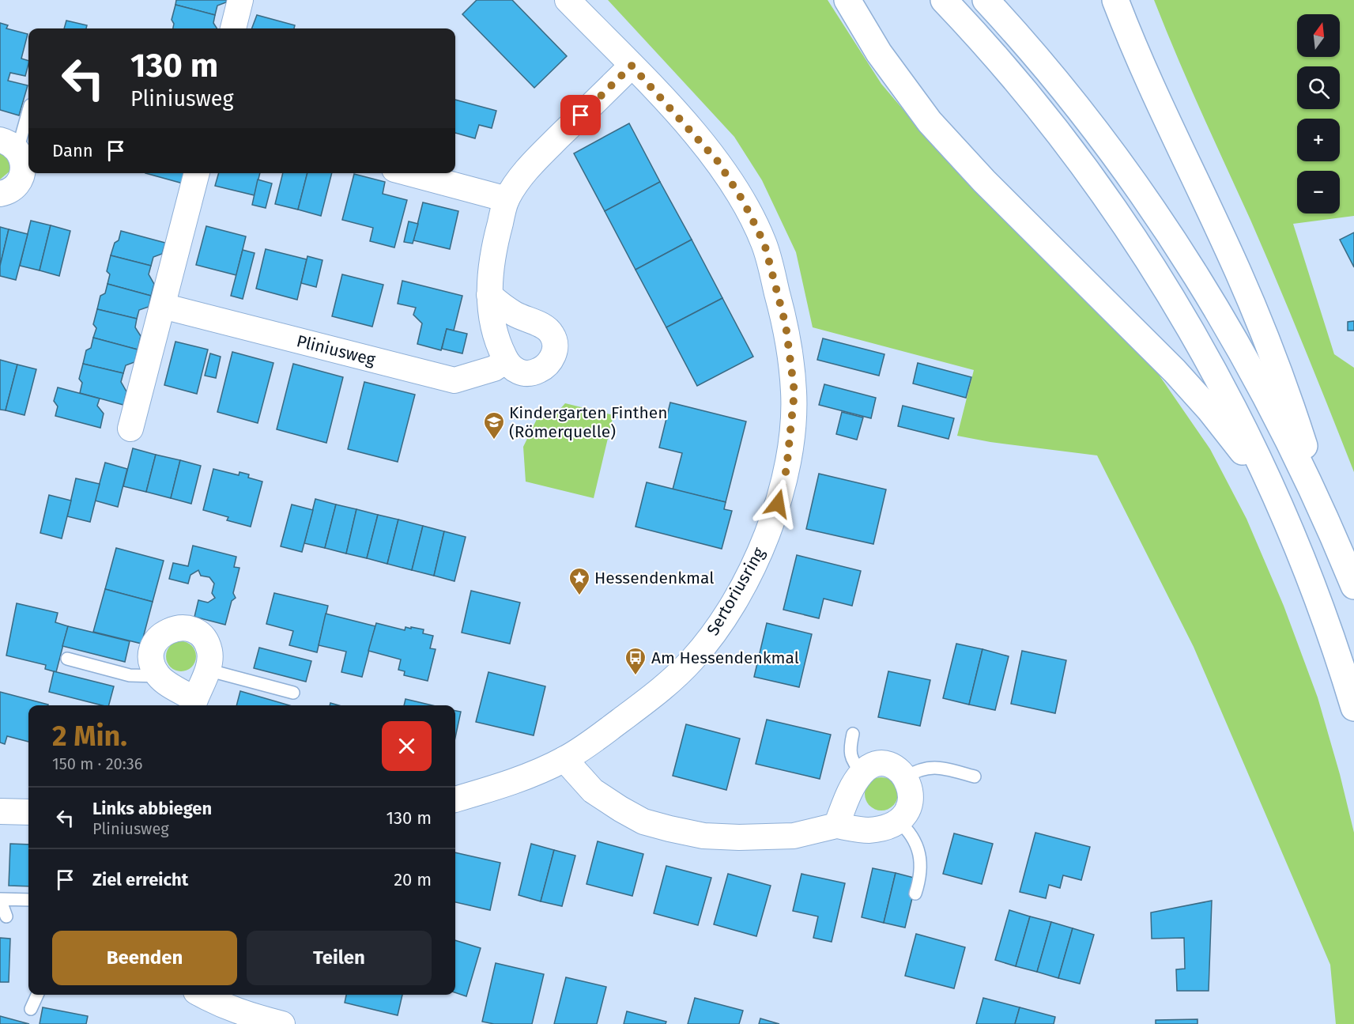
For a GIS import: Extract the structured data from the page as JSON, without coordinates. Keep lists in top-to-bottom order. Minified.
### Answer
{"streets":{"street":["Pliniusweg","Sertoriusring"]},"places":{"school or university":["Kindergarten Finthen (Römerquelle)"],"place":["Hessendenkmal"],"bus stop":["Am Hessendenkmal"]},"north":"top","page":{"map_buttons":["+","−"],"turn":["130 m","Pliniusweg"],"then":"Dann","heading":["2 Min.","150 m · 20:36"],"list":[{"name":"Links abbiegen","note":"Pliniusweg","value":"130 m"},{"name":"Ziel erreicht","value":"20 m"}],"buttons":["Beenden","Teilen"]}}
